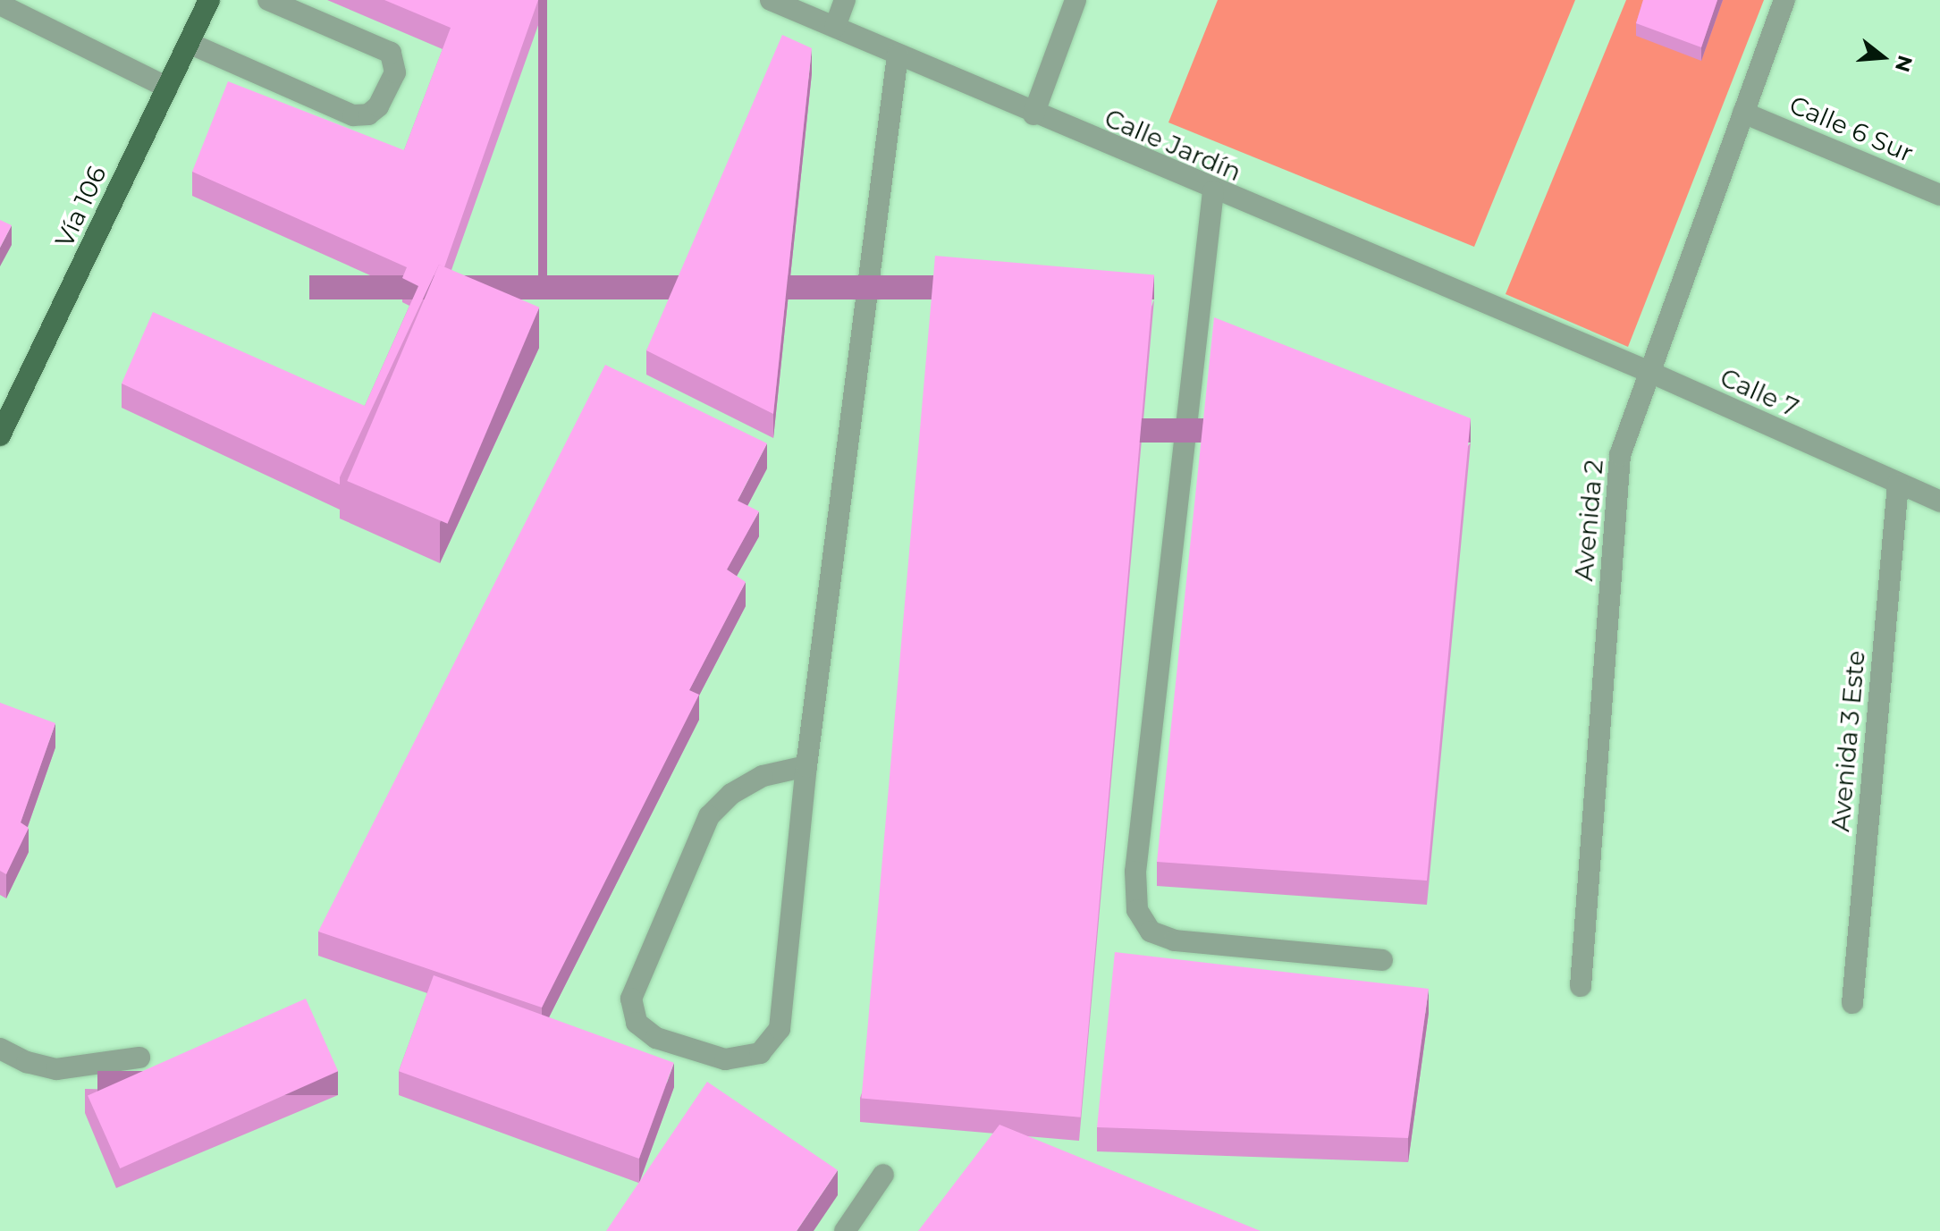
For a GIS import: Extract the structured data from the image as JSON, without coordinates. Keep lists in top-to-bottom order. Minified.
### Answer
{"streets":{"main road":["Vía 106"],"street":["Calle 6 Sur","Calle Jardín","Calle 7","Avenida 2","Avenida 3 Este"]},"crossings":[["Calle 6 Sur","Avenida 2"],["Calle Jardín","Calle 7"],["Calle 7","Avenida 2"],["Calle 7","Avenida 3 Este"]],"north":"right"}
